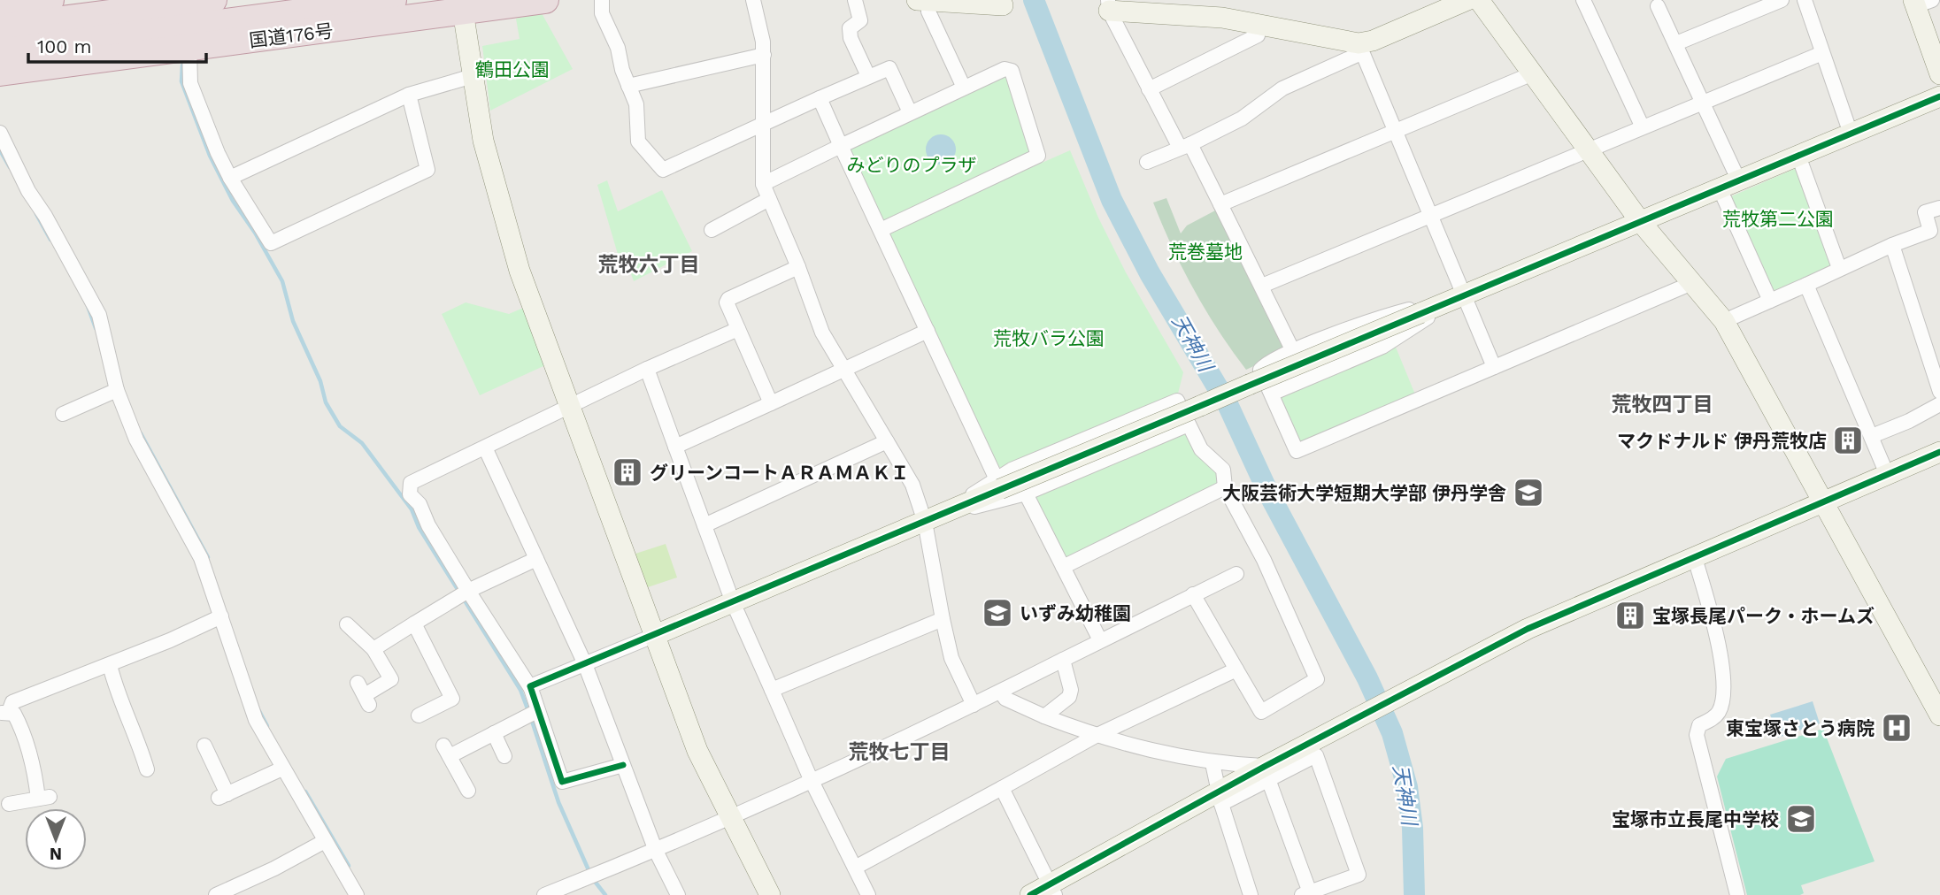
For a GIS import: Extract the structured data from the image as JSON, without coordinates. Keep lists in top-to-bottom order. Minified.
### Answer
{"streets":{"highway":["国道176号"]},"districts":["荒牧六丁目","荒牧四丁目","荒牧七丁目"],"water":["天神川"],"parks":["鶴田公園","みどりのプラザ","荒牧第二公園","荒巻墓地","荒牧バラ公園"],"places":{"building":["マクドナルド 伊丹荒牧店","グリーンコートＡＲＡＭＡＫＩ","宝塚長尾パーク・ホームズ"],"school or university":["大阪芸術大学短期大学部 伊丹学舎","いずみ幼稚園","宝塚市立長尾中学校"],"hospital":["東宝塚さとう病院"]},"scale_bar":"100 m","north":"bottom"}
